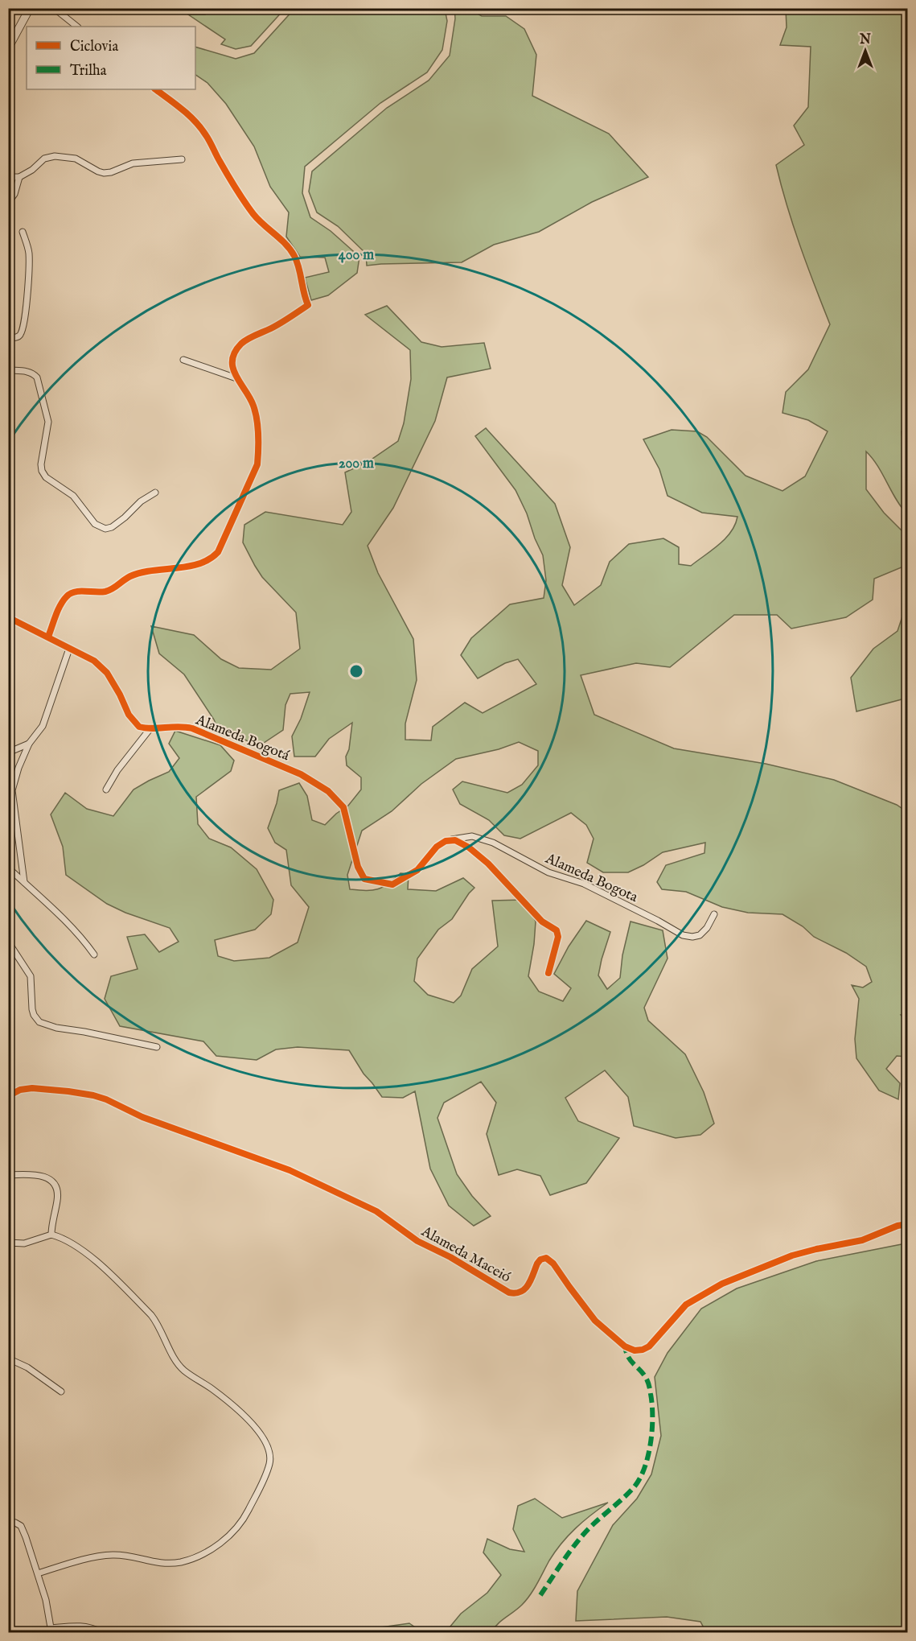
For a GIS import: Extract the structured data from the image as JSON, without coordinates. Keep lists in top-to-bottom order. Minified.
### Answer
{"streets":{"street":["Alameda Bogotá","Alameda Bogota","Alameda Maceió"]},"crossings":[["Alameda Bogotá","Alameda Bogota"]],"legend":["Ciclovia","Trilha"],"north":"top","rings":["400 m","200 m"]}
